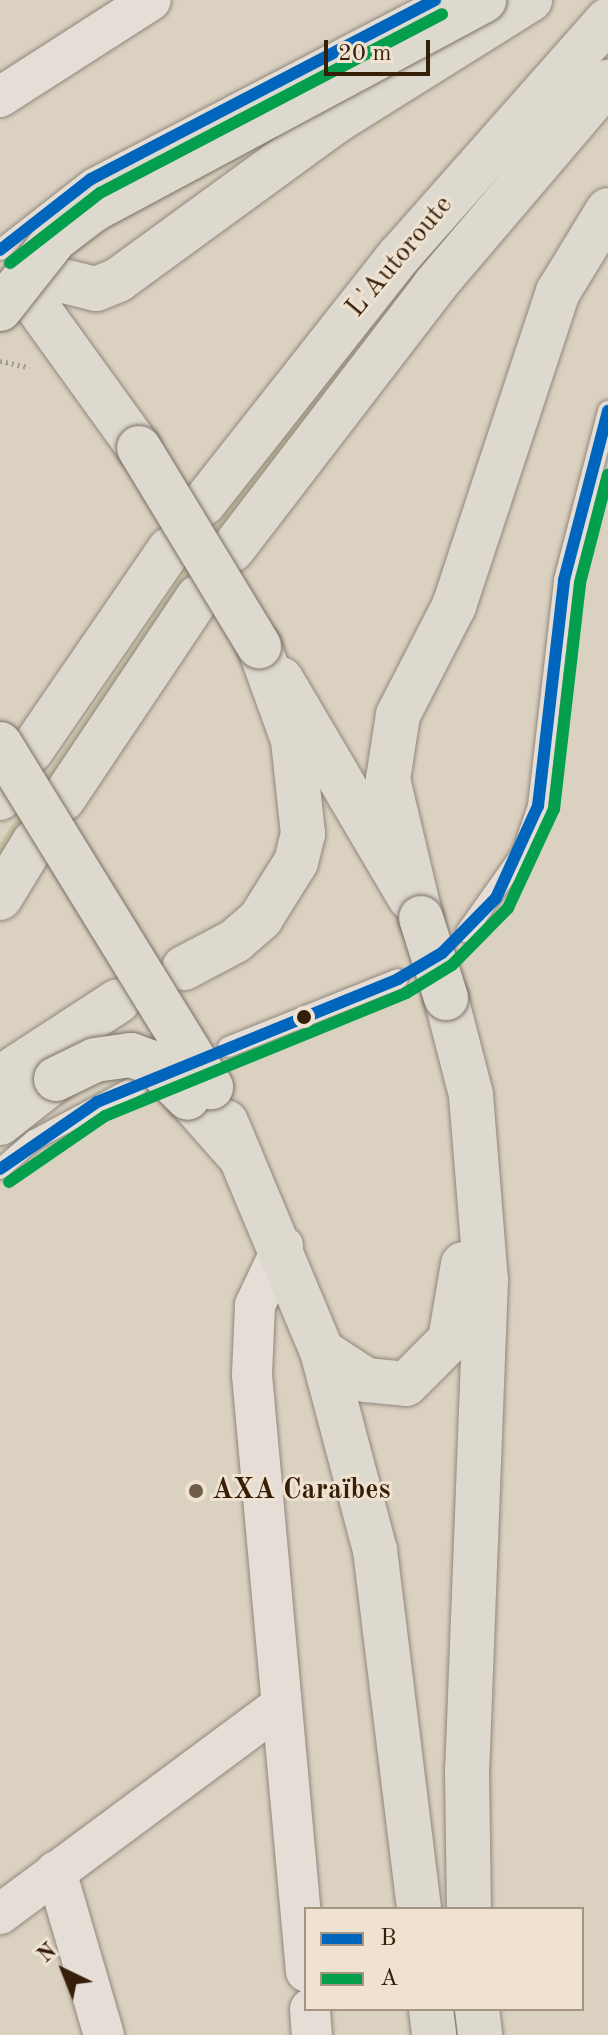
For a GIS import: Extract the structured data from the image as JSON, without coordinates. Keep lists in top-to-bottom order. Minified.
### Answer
{"streets":{"main road":["L'Autoroute"]},"places":["AXA Caraïbes"],"lines":["transit line B","transit line A"],"legend":["B","A"],"scale_bar":"20 m","north":"top left"}
